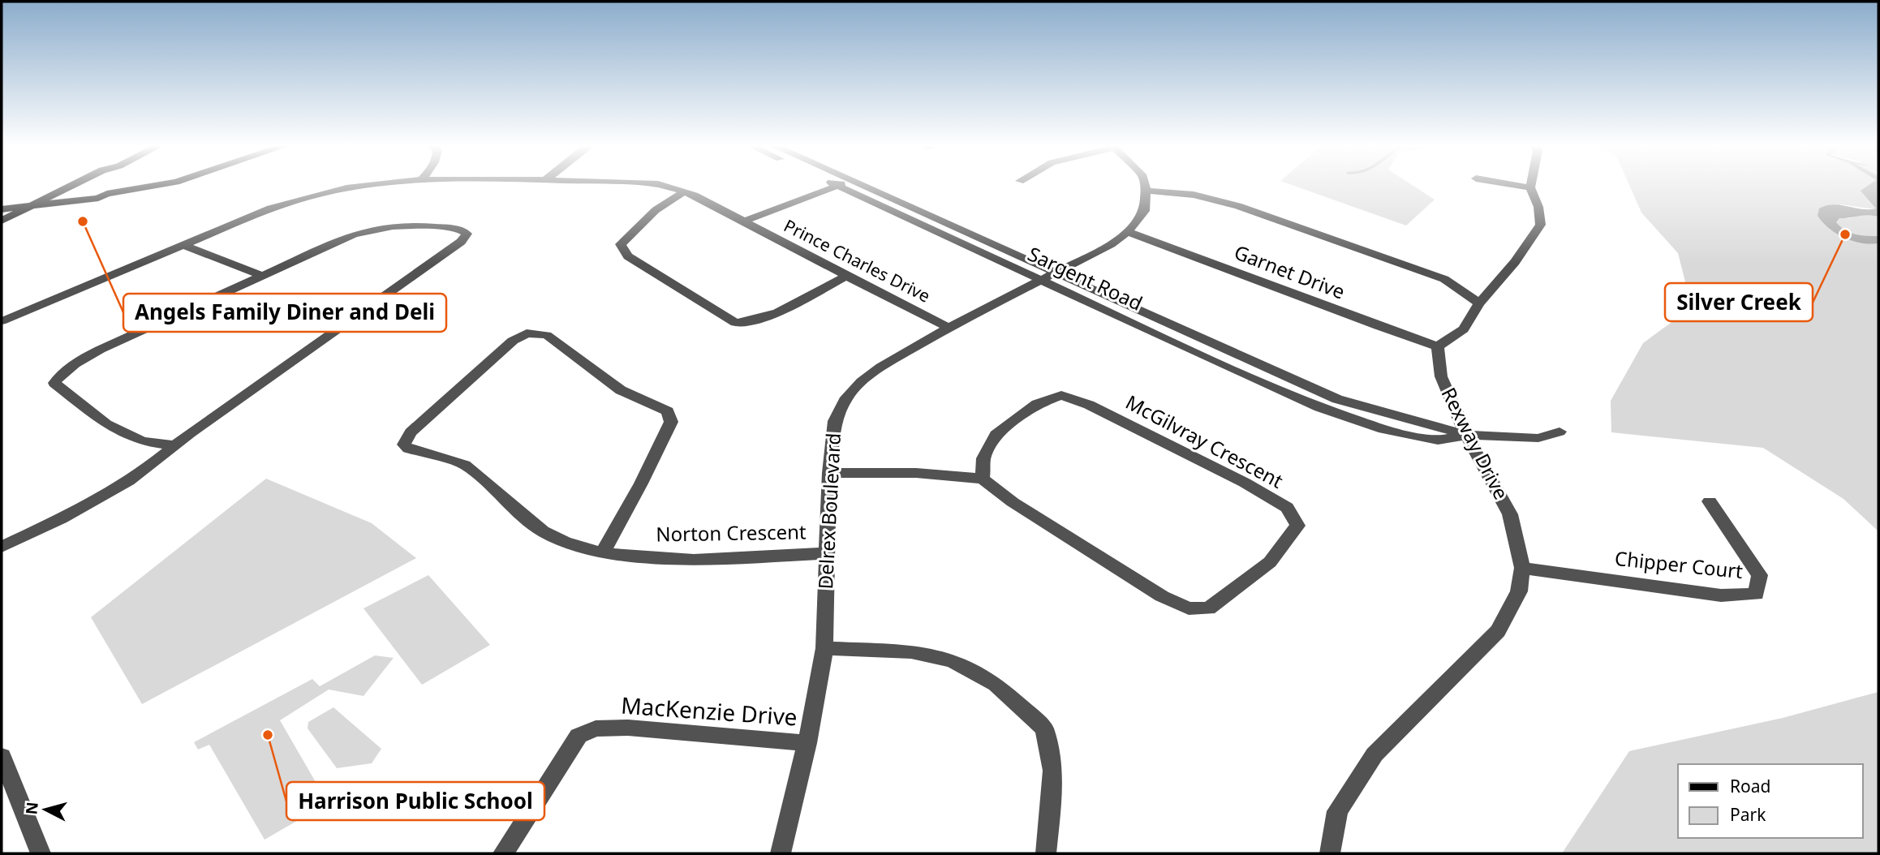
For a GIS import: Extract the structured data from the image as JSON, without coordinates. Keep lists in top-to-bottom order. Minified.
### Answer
{"streets":{"street":["Prince Charles Drive","Garnet Drive","Sargent Road","McGilvray Crescent","Rexway Drive","Delrex Boulevard","Norton Crescent","Chipper Court","MacKenzie Drive"]},"crossings":[["Prince Charles Drive","Delrex Boulevard"],["Garnet Drive","Rexway Drive"],["Garnet Drive","Delrex Boulevard"],["Sargent Road","Rexway Drive"],["Sargent Road","Delrex Boulevard"],["Rexway Drive","Chipper Court"],["Delrex Boulevard","Norton Crescent"],["Delrex Boulevard","MacKenzie Drive"]],"places":["Angels Family Diner and Deli","Silver Creek","Harrison Public School"],"legend":["Road","Park"],"north":"left"}
